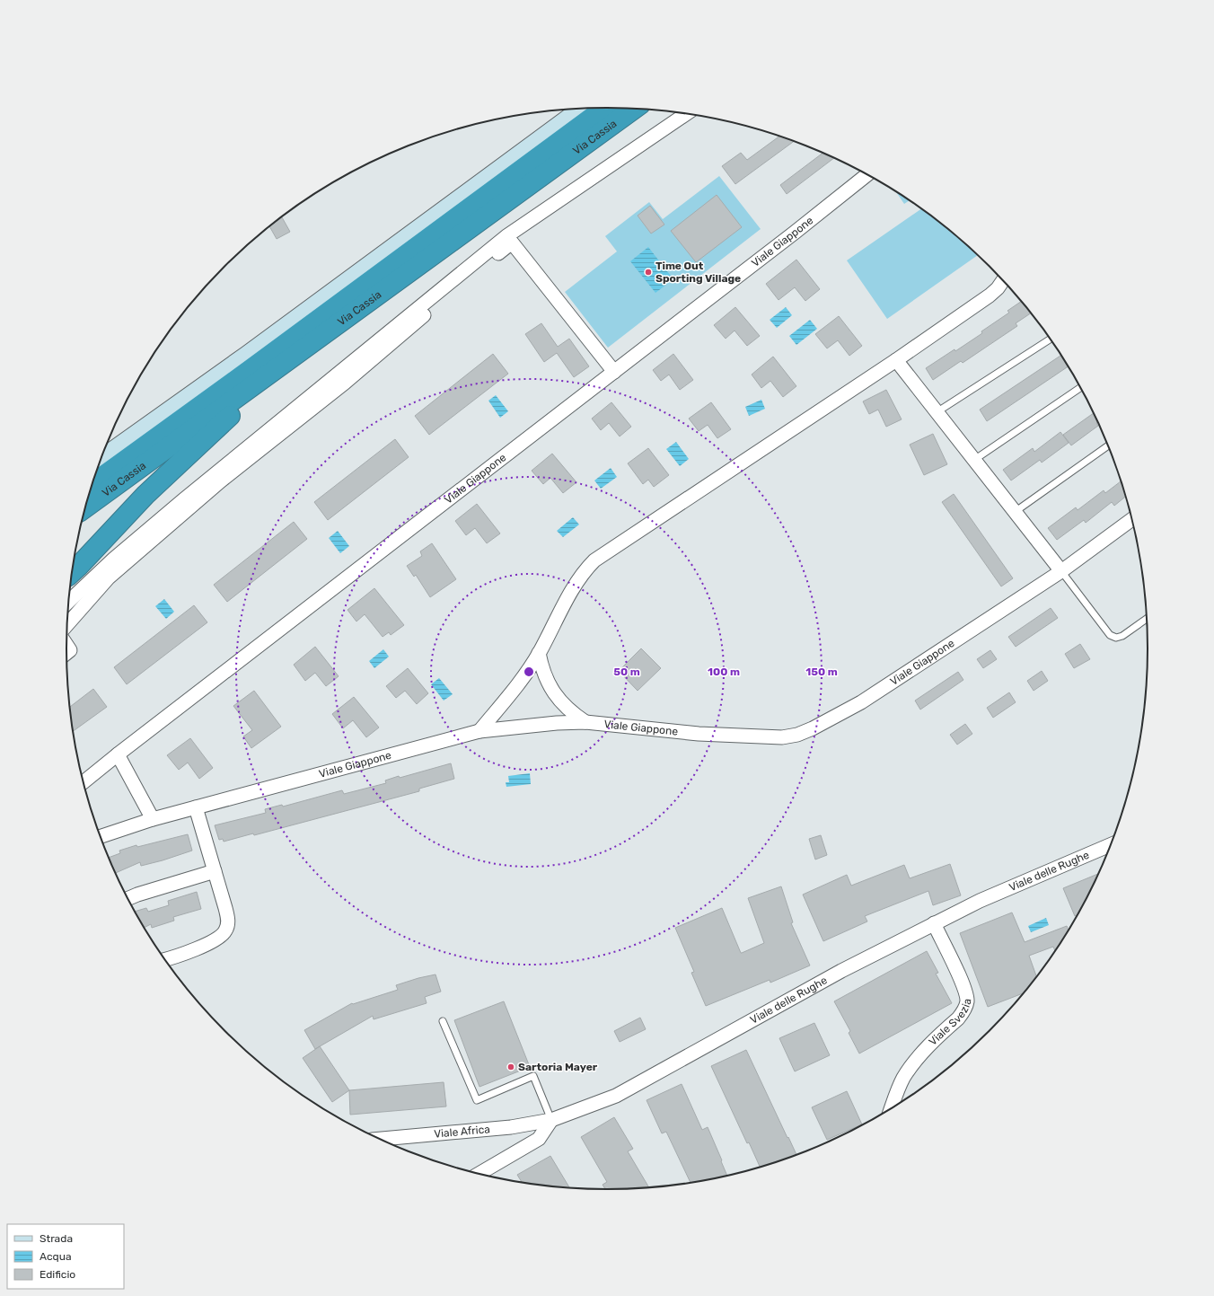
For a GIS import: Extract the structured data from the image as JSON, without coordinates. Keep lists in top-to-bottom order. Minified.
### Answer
{"streets":{"highway":["Via Cassia"],"street":["Viale Giappone","Viale delle Rughe","Viale Svezia","Viale Africa"]},"crossings":[["Viale delle Rughe","Viale Svezia"],["Viale delle Rughe","Viale Africa"]],"places":["Time Out Sporting Village","Sartoria Mayer"],"legend":["Strada","Acqua","Edificio"],"rings":["50 m","100 m","150 m"]}
